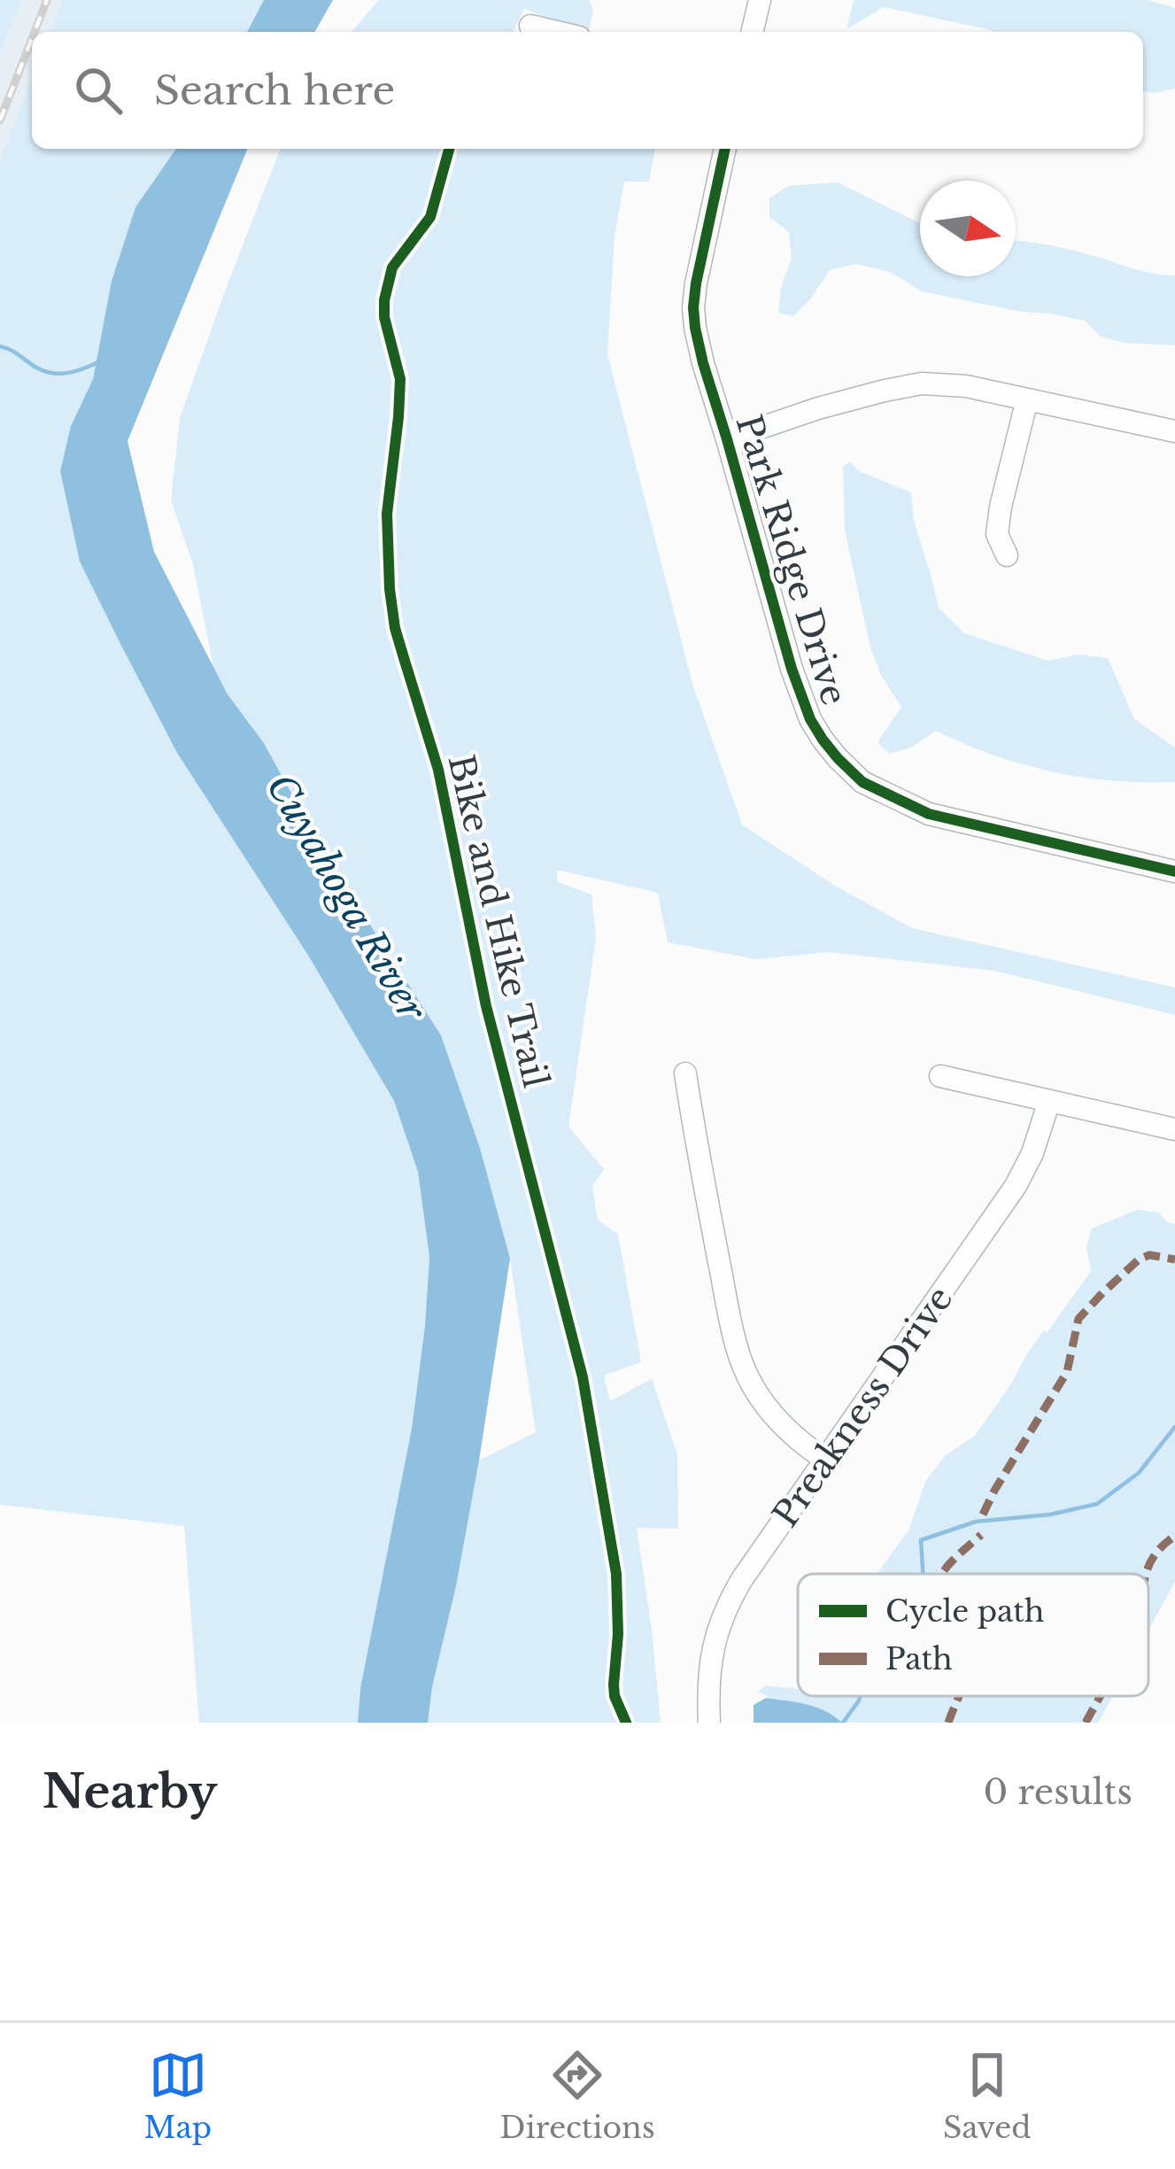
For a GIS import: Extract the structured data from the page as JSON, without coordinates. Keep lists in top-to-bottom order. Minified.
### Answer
{"streets":{"street":["Park Ridge Drive","Preakness Drive"],"cycle path":["Bike and Hike Trail"]},"water":["Cuyahoga River"],"legend":["Cycle path","Path"],"north":"right","page":{"search":"Search here","heading":["Nearby","0 results"],"nav":["Map","Directions","Saved"]}}
